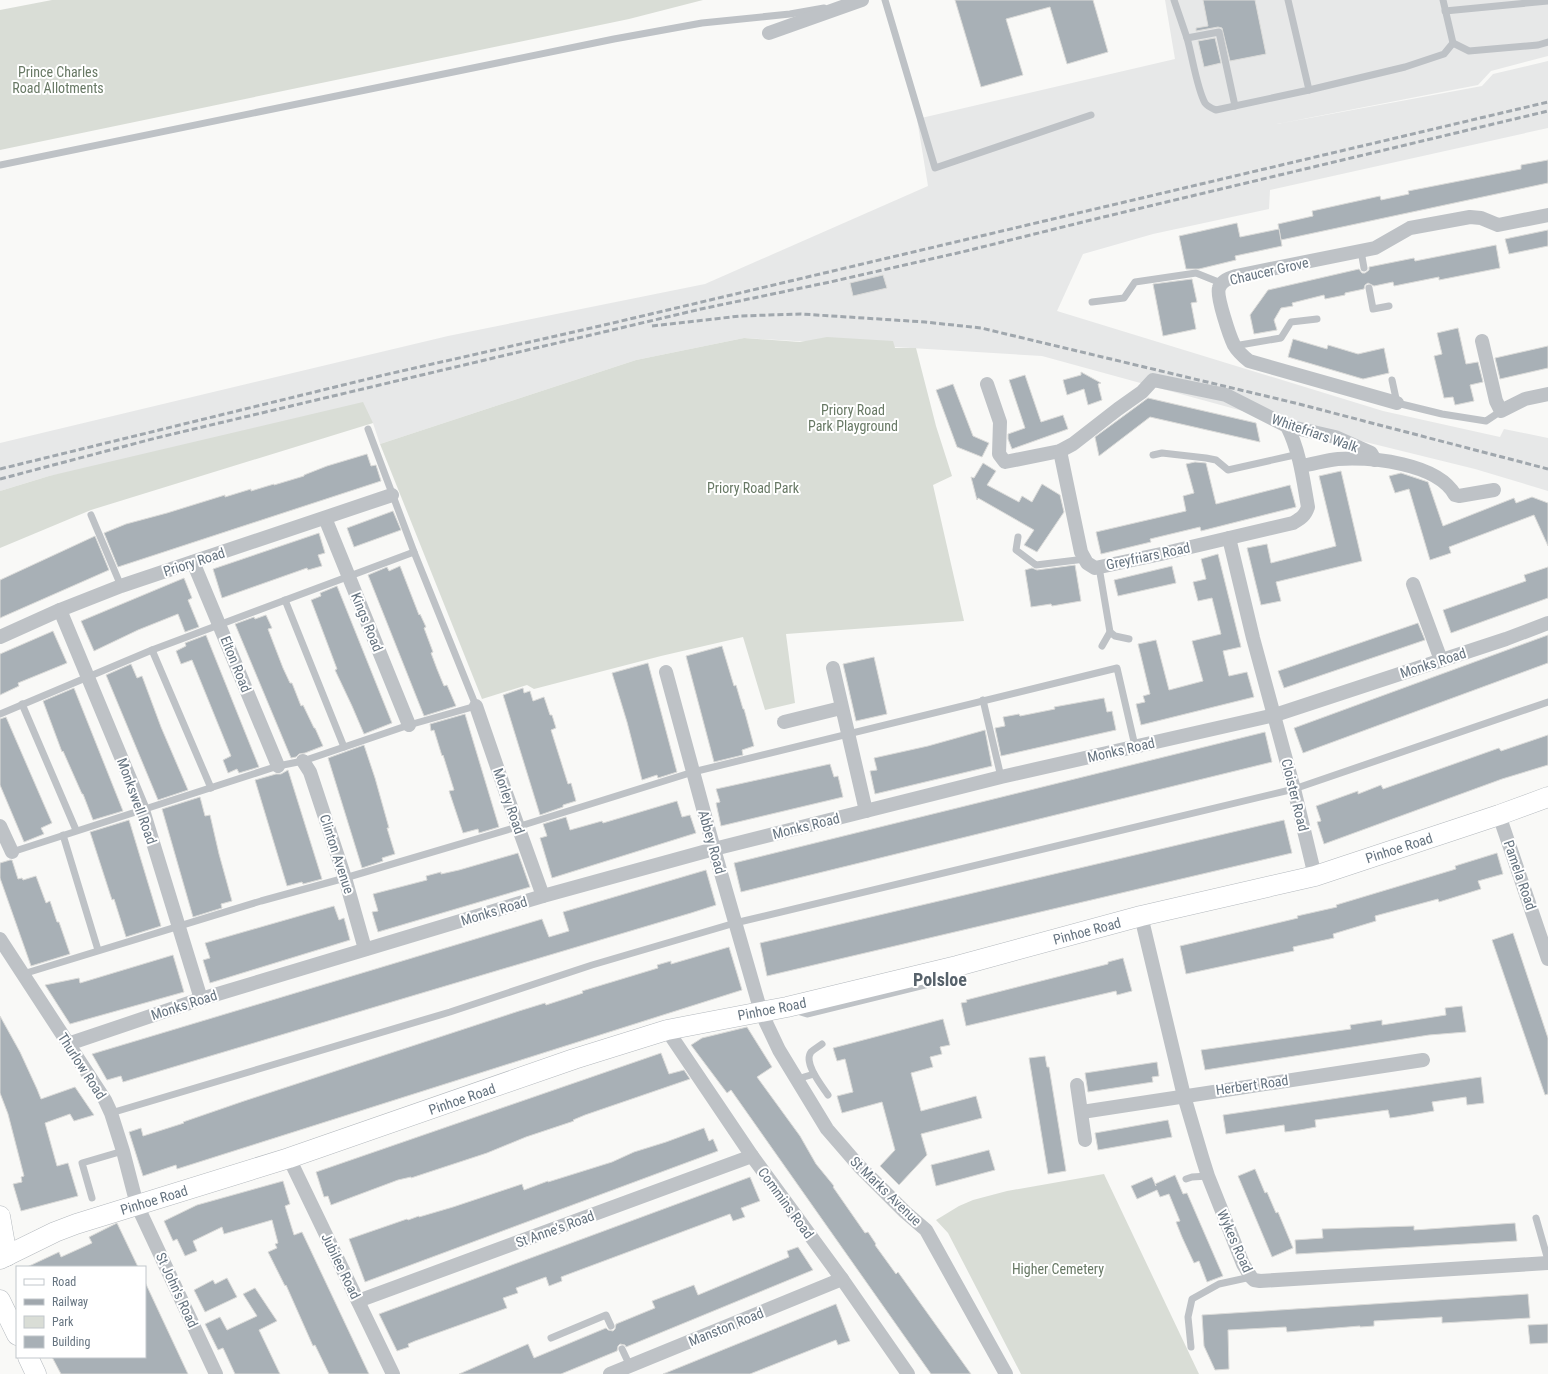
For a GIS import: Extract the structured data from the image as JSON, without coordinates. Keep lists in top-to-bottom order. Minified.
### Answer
{"streets":{"main road":["Pinhoe Road"],"street":["Chaucer Grove","Whitefriars Walk","Greyfriars Road","Priory Road","Kings Road","Monks Road","Elton Road","Cloister Road","Monkswell Road","Morley Road","Abbey Road","Clinton Avenue","Pamela Road","Thurlow Road","Herbert Road","St Marks Avenue","Commins Road","St Anne's Road","Wykes Road","Jubilee Road","St John's Road","Manston Road"]},"crossings":[["Whitefriars Walk","Greyfriars Road"],["Priory Road","Kings Road"],["Priory Road","Elton Road"],["Priory Road","Monkswell Road"],["Monks Road","Cloister Road"],["Monks Road","Monkswell Road"],["Monks Road","Morley Road"],["Monks Road","Abbey Road"],["Monks Road","Clinton Avenue"],["Monks Road","Thurlow Road"],["Cloister Road","Pinhoe Road"],["Abbey Road","Pinhoe Road"],["Abbey Road","St Marks Avenue"],["Pinhoe Road","Pamela Road"],["Pinhoe Road","Thurlow Road"],["Pinhoe Road","St Marks Avenue"],["Pinhoe Road","Commins Road"],["Pinhoe Road","Wykes Road"],["Pinhoe Road","Jubilee Road"],["Pinhoe Road","St John's Road"],["Thurlow Road","St John's Road"],["Herbert Road","Wykes Road"],["Commins Road","St Anne's Road"],["Commins Road","Manston Road"],["St Anne's Road","Jubilee Road"]],"districts":["Polsloe"],"parks":["Prince Charles Road Allotments","Priory Road Park Playground","Priory Road Park","Higher Cemetery"],"legend":["Road","Railway","Park","Building"]}
